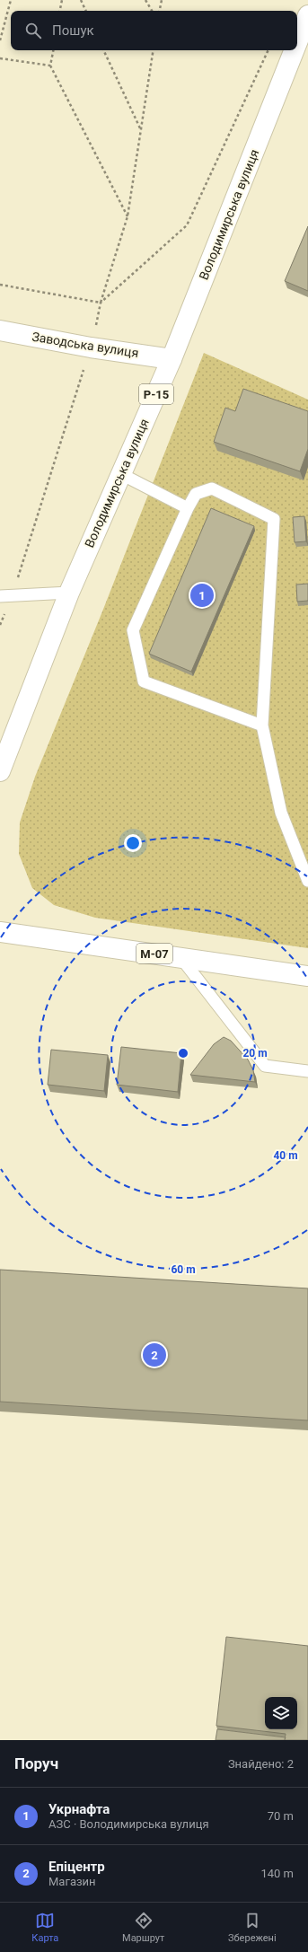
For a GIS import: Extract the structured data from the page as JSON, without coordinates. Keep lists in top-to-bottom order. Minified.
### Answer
{"streets":{"main road":["Володимирська вулиця","Заводська вулиця","Р-15","М-07"]},"crossings":[["Володимирська вулиця","Заводська вулиця"]],"page":{"search":"Пошук","pins":["1","2"],"heading":["Поруч","Знайдено: 2"],"list":[{"mark":"1","name":"Укрнафта","note":"АЗС · Володимирська вулиця","value":"70 m"},{"mark":"2","name":"Епіцентр","note":"Магазин","value":"140 m"}],"nav":["Карта","Маршрут","Збережені"]},"rings":["20 m","40 m","60 m"]}
